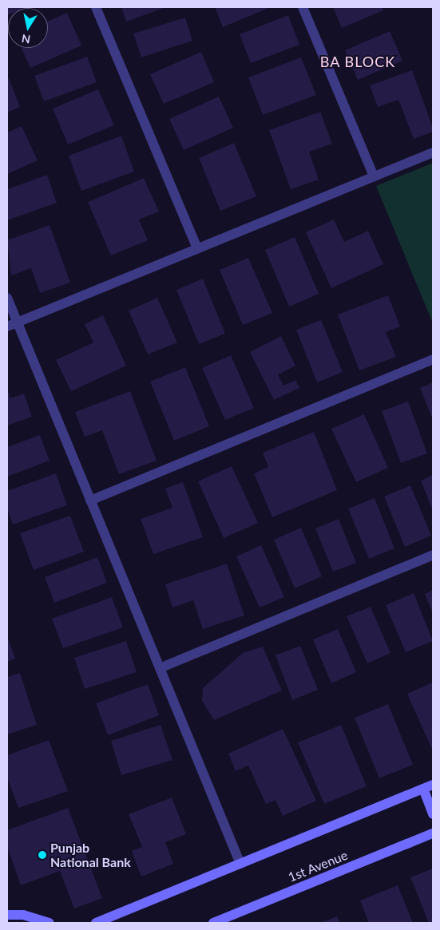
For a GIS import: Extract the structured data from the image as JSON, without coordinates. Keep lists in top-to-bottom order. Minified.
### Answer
{"streets":{"main road":["1st Avenue"]},"districts":["BA BLOCK"],"places":["Punjab National Bank"],"north":"bottom"}
